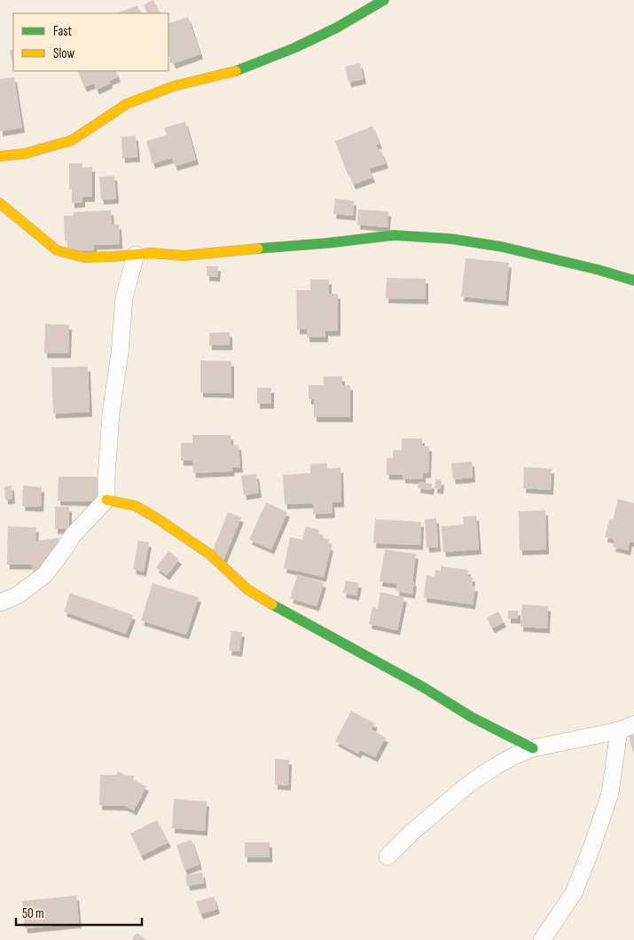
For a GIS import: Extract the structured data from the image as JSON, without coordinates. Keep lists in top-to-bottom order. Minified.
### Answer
{"legend":["Fast","Slow"],"scale_bar":"50 m"}
